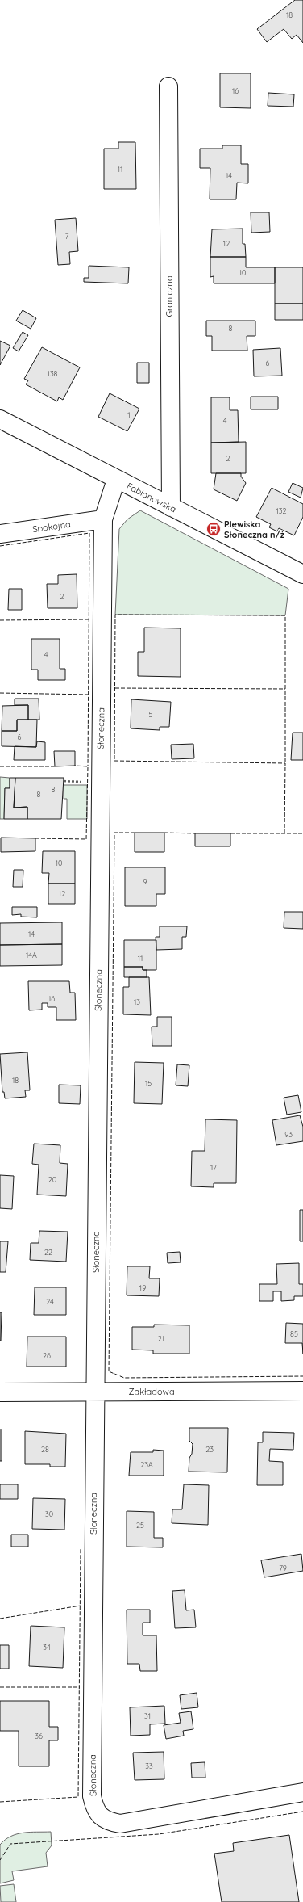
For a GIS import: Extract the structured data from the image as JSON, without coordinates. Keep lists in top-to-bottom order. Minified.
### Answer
{"streets":{"street":["Graniczna","Fabianowska","Spokojna","Słoneczna","Zakładowa"]},"crossings":[["Graniczna","Fabianowska"],["Fabianowska","Słoneczna"],["Spokojna","Słoneczna"],["Słoneczna","Zakładowa"]],"places":{"bus stop":["Plewiska Słoneczna n/ż"]},"house_numbers":["18","16","11","14","7","12","10","8","6","138","1","4","2","132","2","4","5","6","8","8","10","9","12","14","14A","11","16","13","18","15","93","17","20","22","19","24","85","21","26","28","23","23A","30","25","79","34","31","36","33"]}
